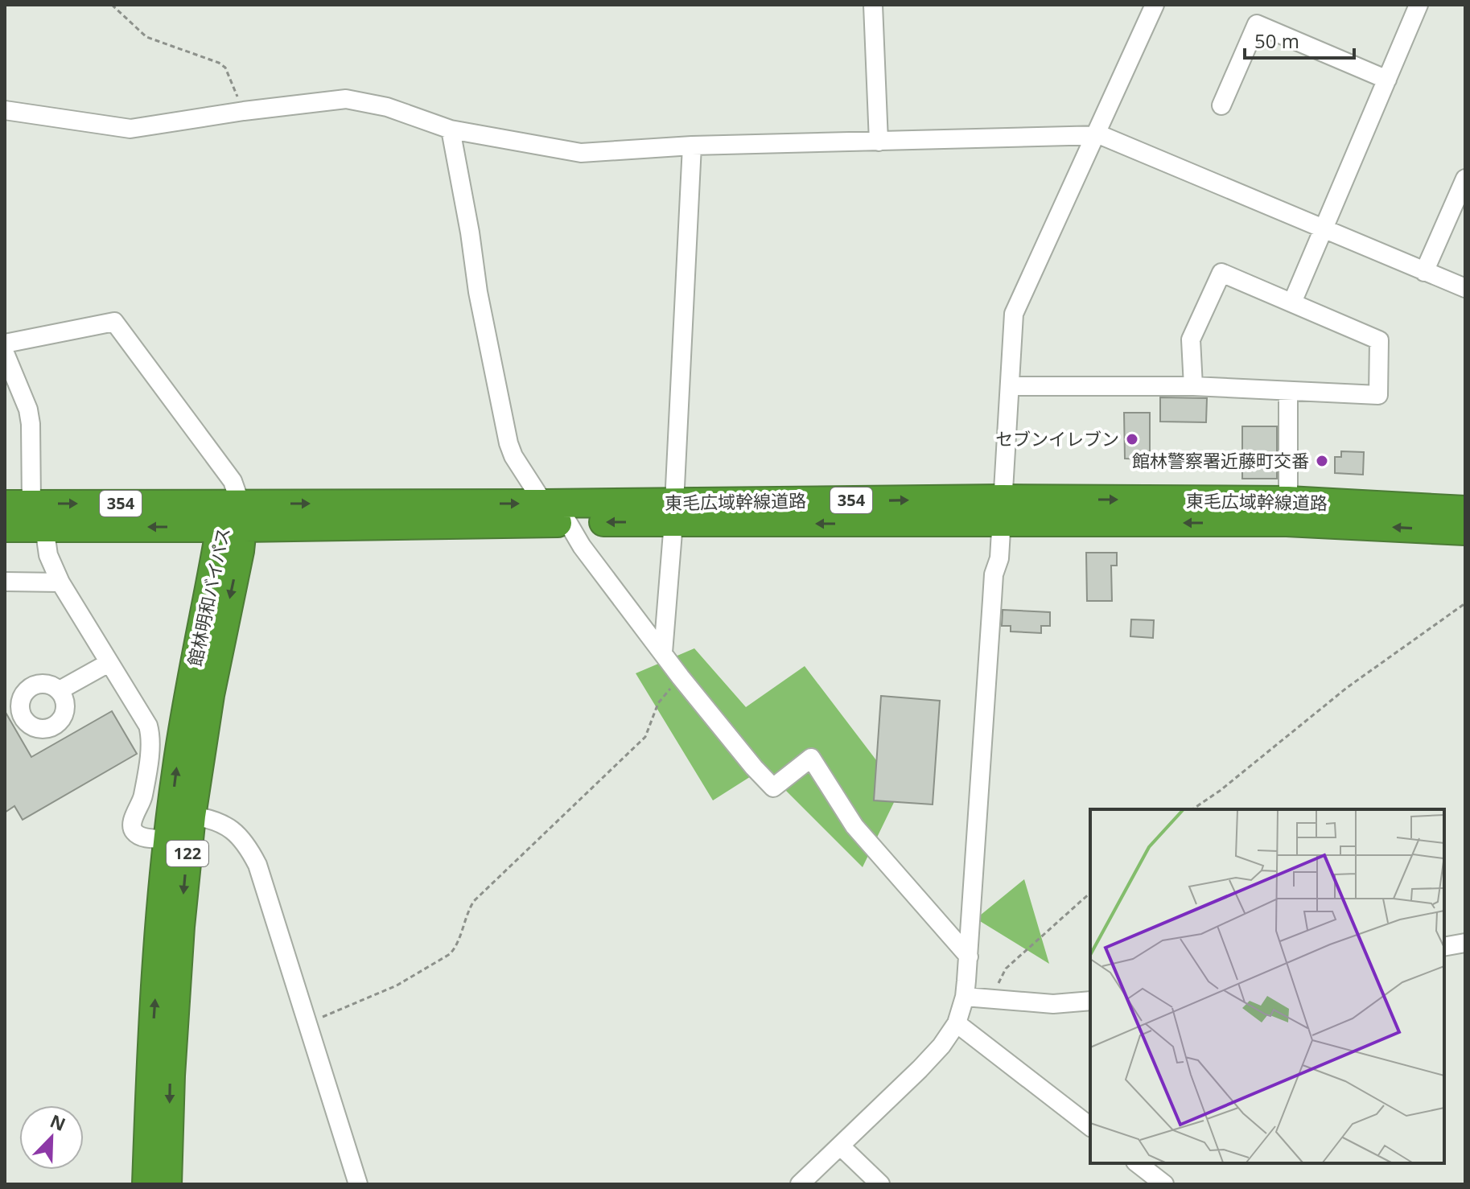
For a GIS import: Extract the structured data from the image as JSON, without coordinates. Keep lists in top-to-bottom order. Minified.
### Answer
{"streets":{"highway":["354","東毛広域幹線道路","館林明和バイパス","122"]},"crossings":[["東毛広域幹線道路","館林明和バイパス"]],"places":["セブンイレブン","館林警察署近藤町交番"],"scale_bar":"50 m","north":"top right"}
